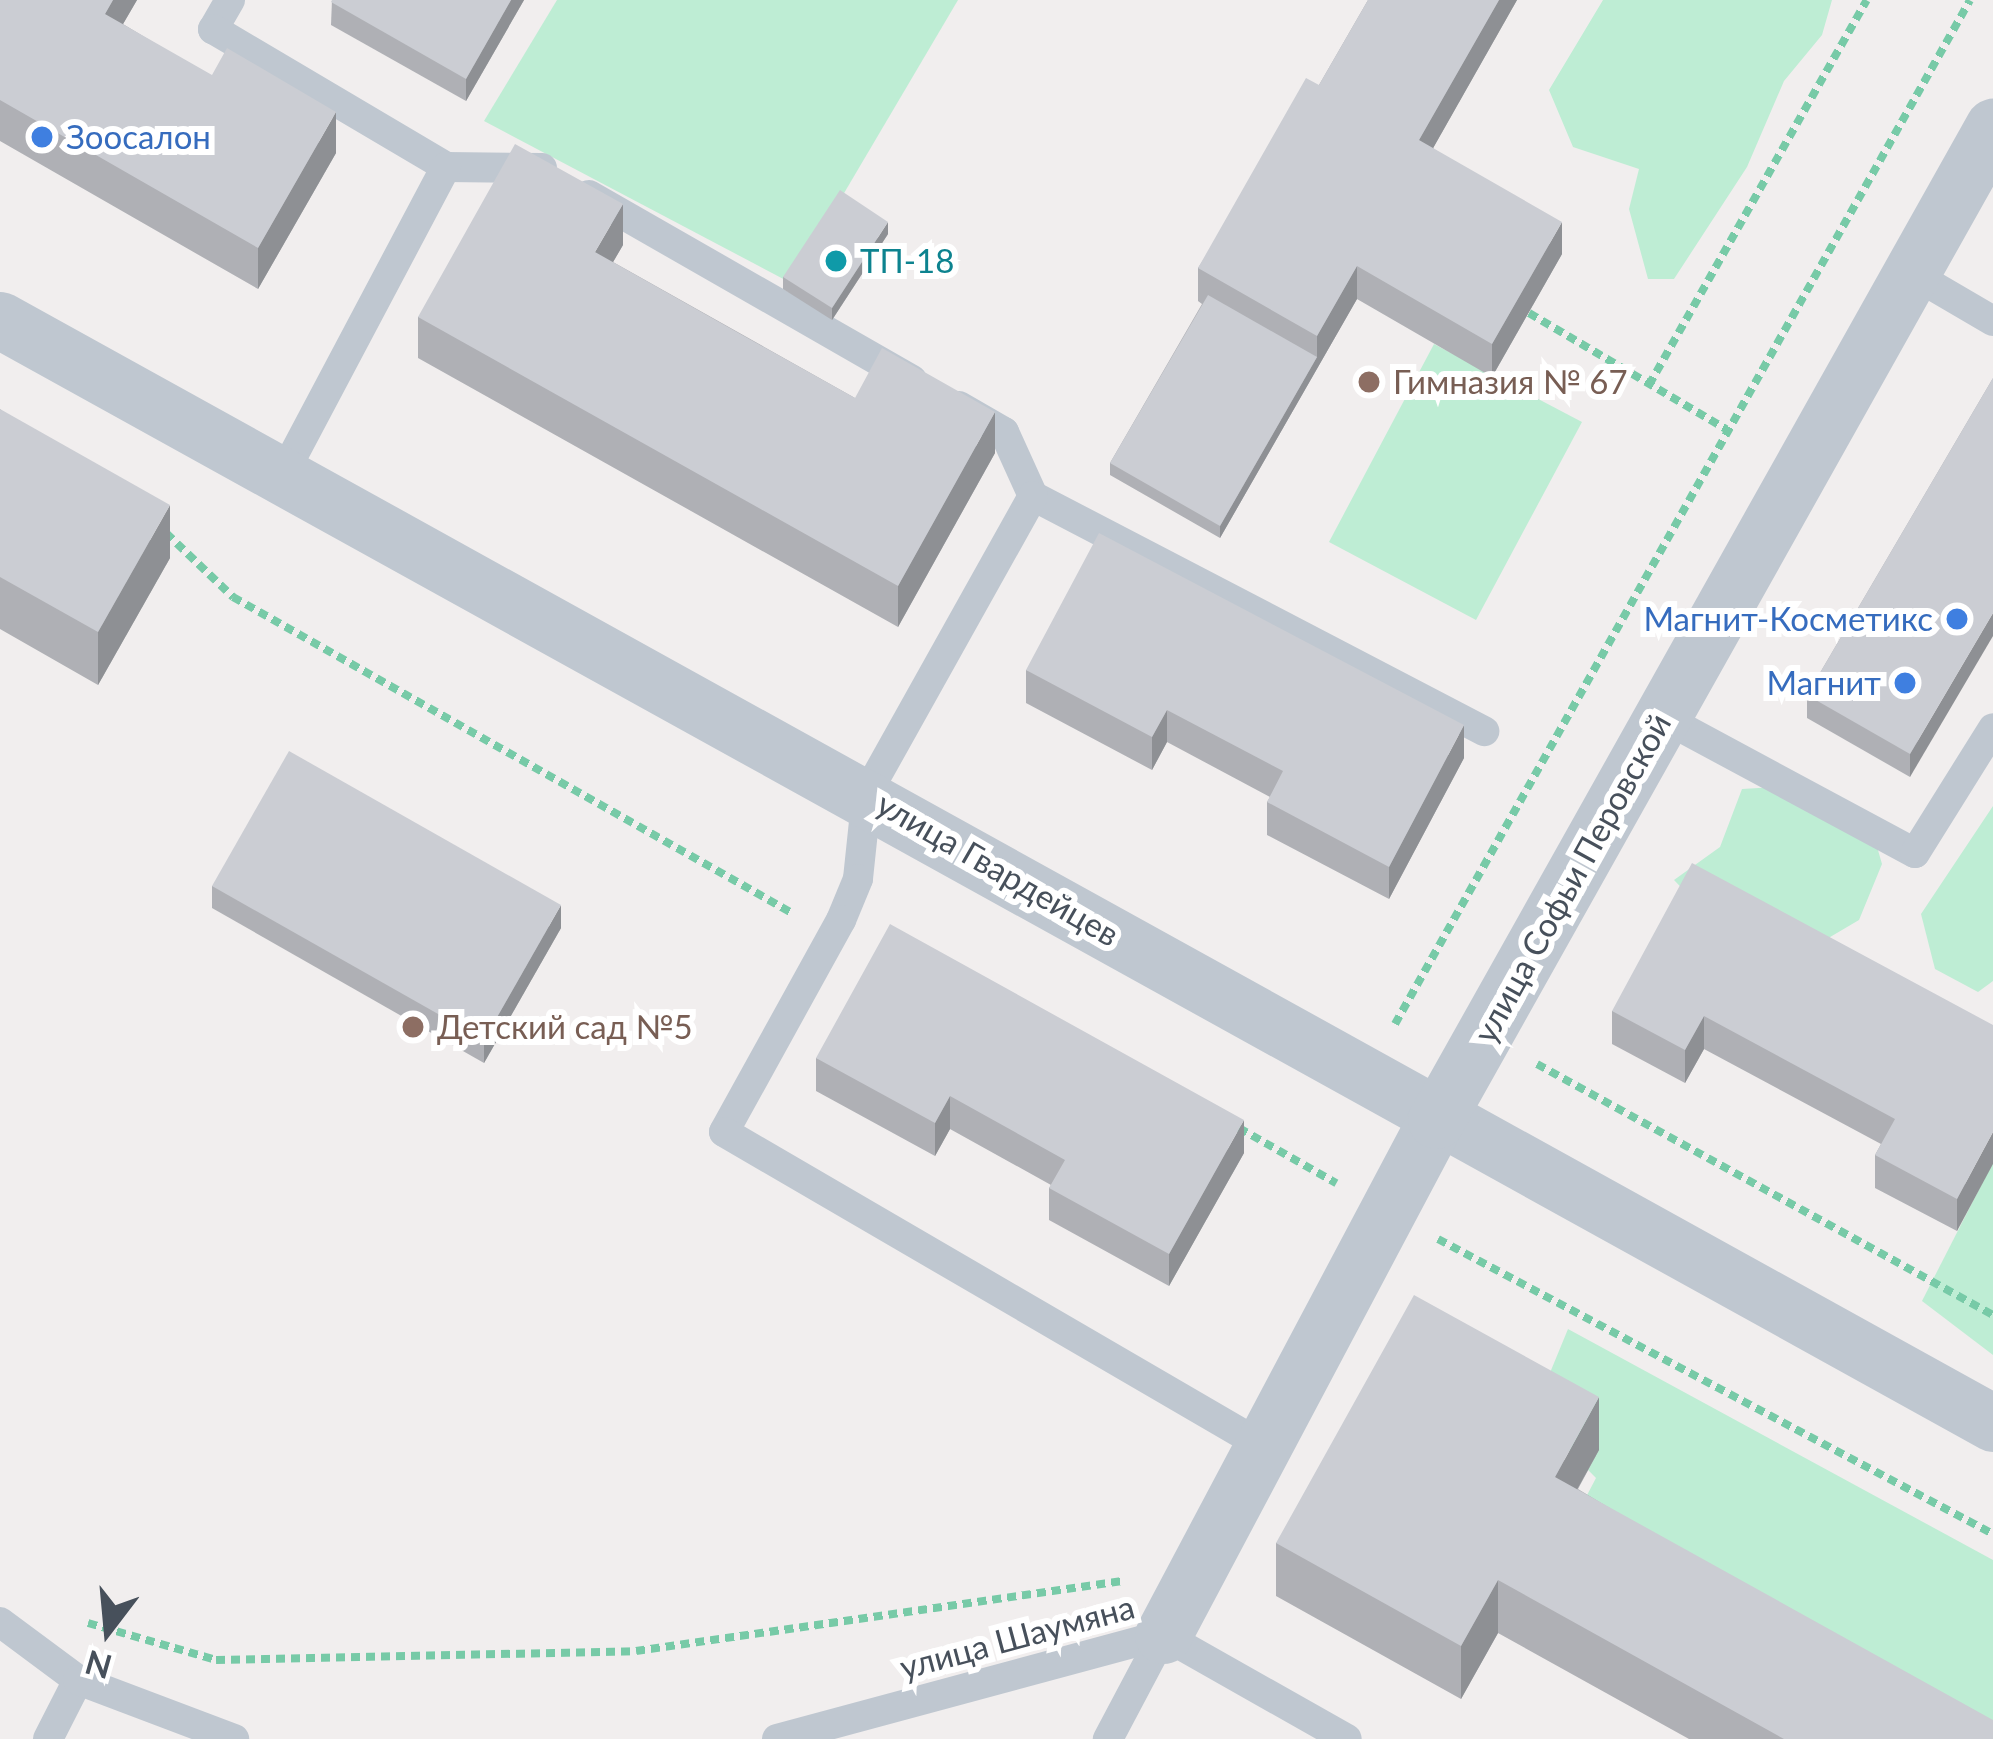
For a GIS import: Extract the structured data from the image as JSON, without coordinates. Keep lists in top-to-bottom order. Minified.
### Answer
{"streets":{"street":["улица Гвардейцев","улица Софьи Перовской"],"lane":["улица Шаумяна"]},"crossings":[["улица Гвардейцев","улица Софьи Перовской"],["улица Софьи Перовской","улица Шаумяна"]],"places":["Зоосалон","ТП-18","Гимназия № 67","Магнит-Косметикс","Магнит","Детский сад №5"],"north":"bottom"}
